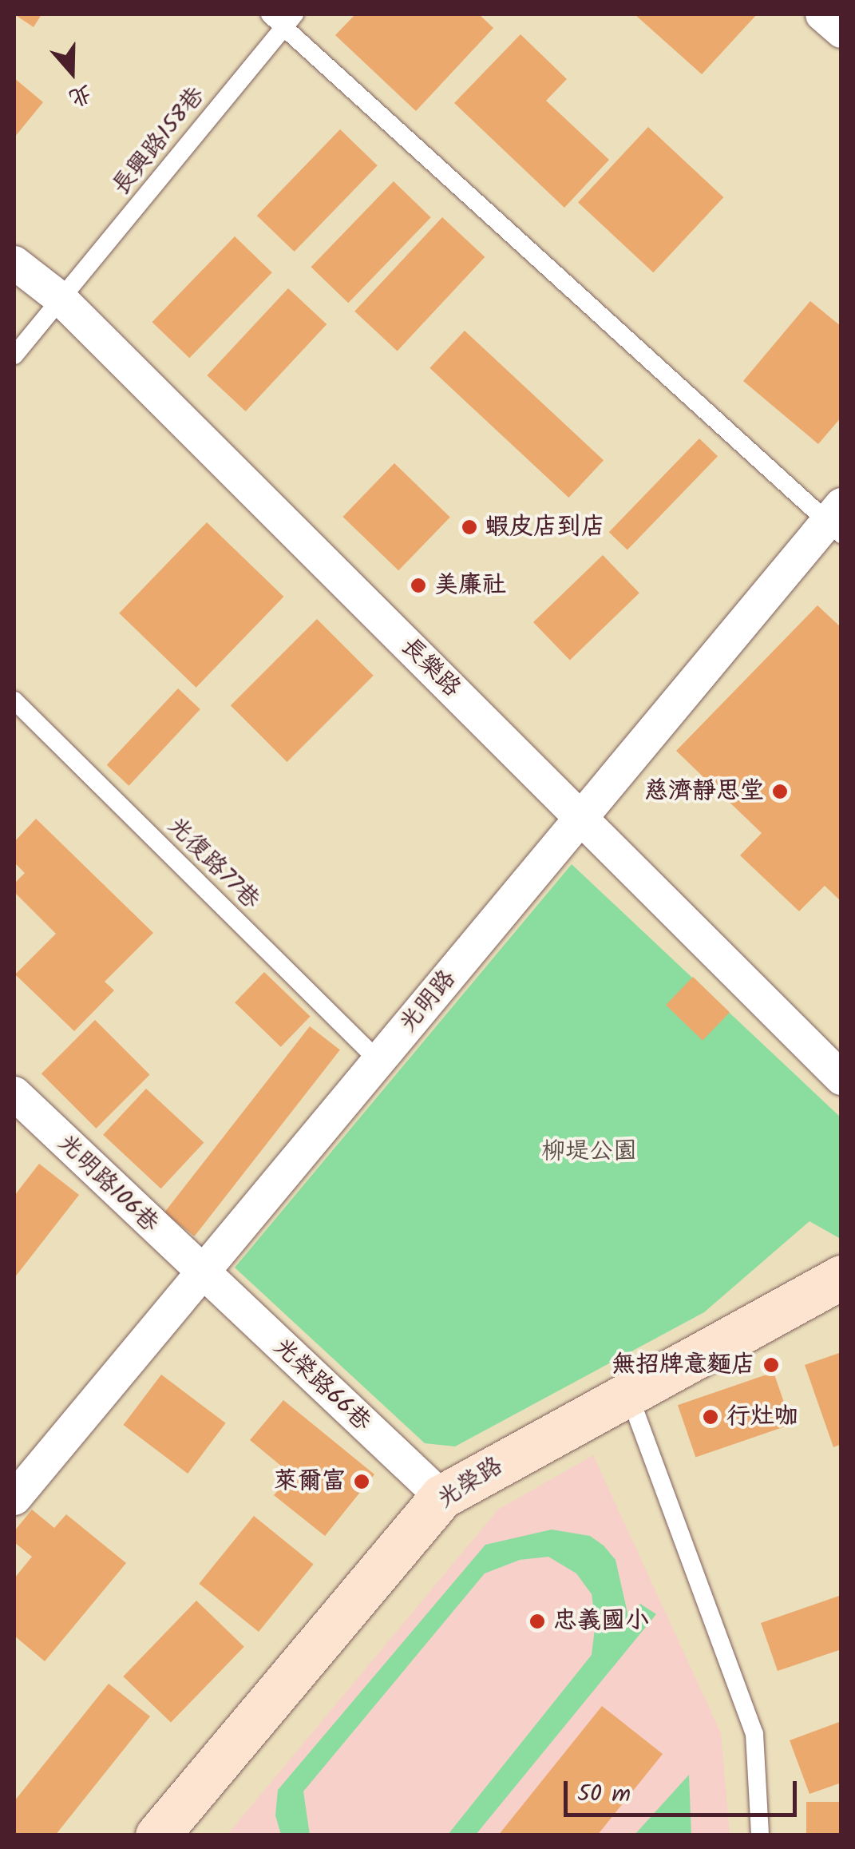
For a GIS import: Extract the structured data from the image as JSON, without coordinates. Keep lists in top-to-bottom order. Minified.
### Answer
{"streets":{"street":["長樂路","光明路","光明路106巷","光榮路66巷","光榮路"],"lane":["長興路158巷","光復路77巷"]},"crossings":[["長興路158巷","長樂路"],["長樂路","光明路"],["光復路77巷","光明路"],["光明路","光明路106巷"],["光明路","光榮路66巷"],["光明路106巷","光榮路66巷"],["光榮路66巷","光榮路"]],"parks":["柳堤公園"],"places":["蝦皮店到店","美廉社","慈濟靜思堂","無招牌意麵店","行灶咖","萊爾富","忠義國小"],"scale_bar":"50 m","north":"bottom"}
